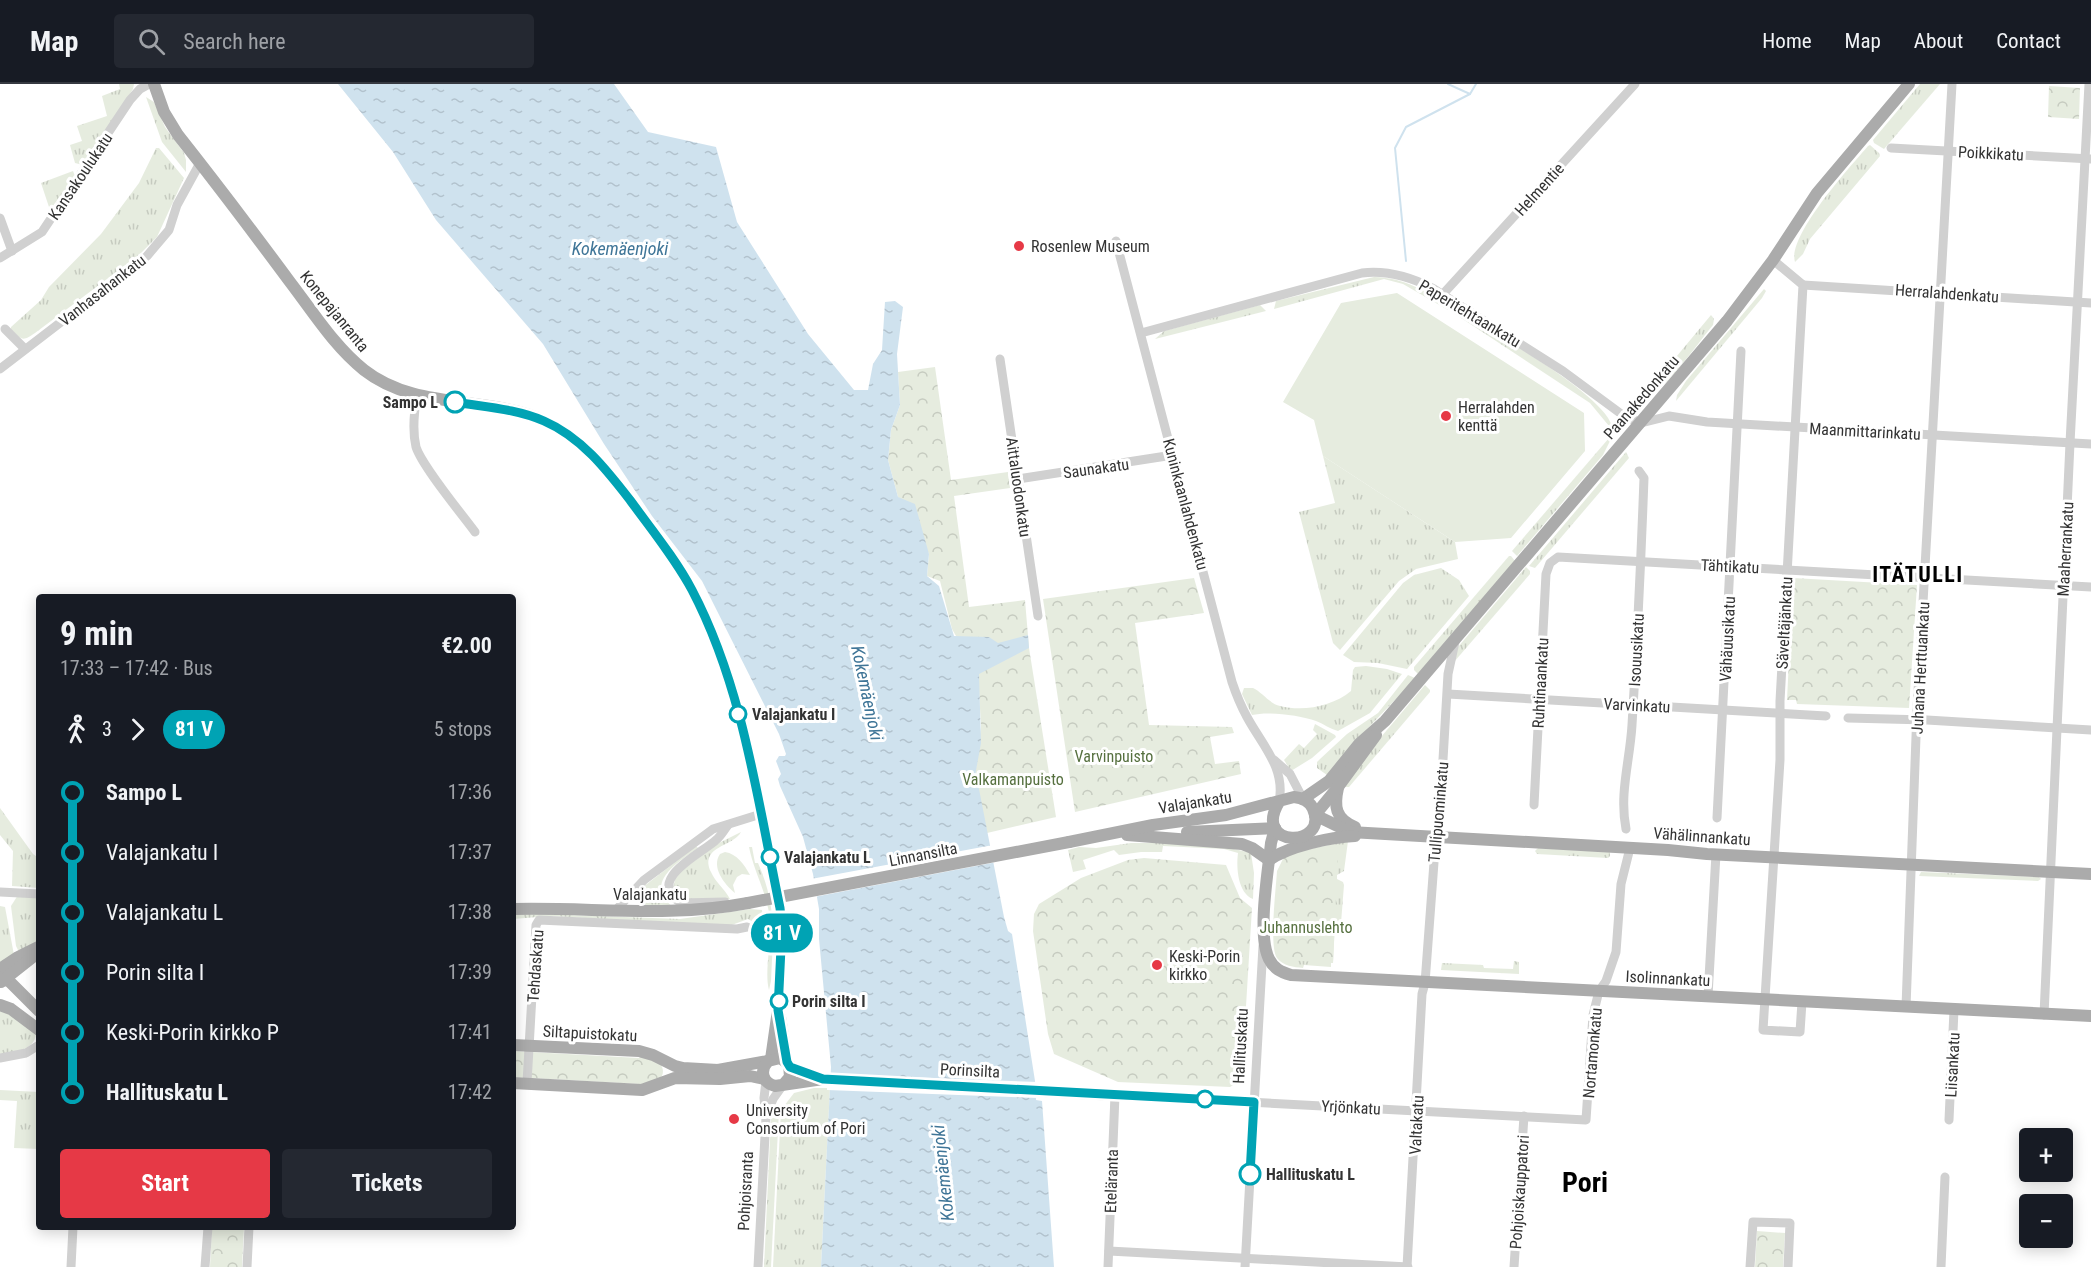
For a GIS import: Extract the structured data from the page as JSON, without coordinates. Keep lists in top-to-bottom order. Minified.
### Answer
{"streets":{"main road":["Konepajanranta","Paanakedonkatu","Valajankatu","Vähälinnankatu","Linnansilta","Isolinnankatu","Siltapuistokatu","Hallituskatu","Porinsilta"],"street":["Poikkikatu","Kansakoulukatu","Helmentie","Vanhasahankatu","Herralahdenkatu","Paperitehtaankatu","Maanmittarinkatu","Saunakatu","Aittaluodonkatu","Kuninkaanlahdenkatu","Maaherrankatu","Tähtikatu","Säveltäjänkatu","Vähäuusikatu","Isouusikatu","Juhana Herttuankatu","Ruhtinaankatu","Varvinkatu","Tullipuominkatu","Tehdaskatu","Nortamonkatu","Liisankatu","Yrjönkatu","Valtakatu","Eteläranta","Pohjoisranta","Pohjoiskauppatori"]},"crossings":[["Poikkikatu","Maaherrankatu"],["Poikkikatu","Juhana Herttuankatu"],["Helmentie","Paperitehtaankatu"],["Vanhasahankatu","Konepajanranta"],["Herralahdenkatu","Maaherrankatu"],["Herralahdenkatu","Säveltäjänkatu"],["Herralahdenkatu","Juhana Herttuankatu"],["Paperitehtaankatu","Paanakedonkatu"],["Paperitehtaankatu","Maanmittarinkatu"],["Paperitehtaankatu","Kuninkaanlahdenkatu"],["Paanakedonkatu","Maanmittarinkatu"],["Paanakedonkatu","Kuninkaanlahdenkatu"],["Paanakedonkatu","Valajankatu"],["Paanakedonkatu","Tullipuominkatu"],["Paanakedonkatu","Vähälinnankatu"],["Paanakedonkatu","Hallituskatu"],["Maanmittarinkatu","Maaherrankatu"],["Maanmittarinkatu","Säveltäjänkatu"],["Maanmittarinkatu","Vähäuusikatu"],["Maanmittarinkatu","Juhana Herttuankatu"],["Saunakatu","Aittaluodonkatu"],["Saunakatu","Kuninkaanlahdenkatu"],["Kuninkaanlahdenkatu","Valajankatu"],["Kuninkaanlahdenkatu","Vähälinnankatu"],["Kuninkaanlahdenkatu","Hallituskatu"],["Maaherrankatu","Tähtikatu"],["Maaherrankatu","Vähälinnankatu"],["Maaherrankatu","Isolinnankatu"],["Tähtikatu","Säveltäjänkatu"],["Tähtikatu","Vähäuusikatu"],["Tähtikatu","Isouusikatu"],["Tähtikatu","Juhana Herttuankatu"],["Tähtikatu","Ruhtinaankatu"],["Säveltäjänkatu","Varvinkatu"],["Säveltäjänkatu","Vähälinnankatu"],["Säveltäjänkatu","Isolinnankatu"],["Vähäuusikatu","Varvinkatu"],["Isouusikatu","Varvinkatu"],["Juhana Herttuankatu","Vähälinnankatu"],["Juhana Herttuankatu","Isolinnankatu"],["Ruhtinaankatu","Varvinkatu"],["Varvinkatu","Tullipuominkatu"],["Valajankatu","Vähälinnankatu"],["Valajankatu","Linnansilta"],["Valajankatu","Hallituskatu"],["Tullipuominkatu","Vähälinnankatu"],["Tullipuominkatu","Isolinnankatu"],["Tullipuominkatu","Valtakatu"],["Vähälinnankatu","Hallituskatu"],["Vähälinnankatu","Nortamonkatu"],["Tehdaskatu","Siltapuistokatu"],["Isolinnankatu","Hallituskatu"],["Isolinnankatu","Nortamonkatu"],["Isolinnankatu","Liisankatu"],["Isolinnankatu","Valtakatu"],["Siltapuistokatu","Porinsilta"],["Siltapuistokatu","Pohjoisranta"],["Hallituskatu","Yrjönkatu"],["Nortamonkatu","Yrjönkatu"],["Porinsilta","Yrjönkatu"],["Porinsilta","Eteläranta"],["Porinsilta","Pohjoisranta"],["Yrjönkatu","Valtakatu"],["Yrjönkatu","Eteläranta"],["Yrjönkatu","Pohjoiskauppatori"]],"districts":["ITÄTULLI","Pori"],"water":["Kokemäenjoki"],"parks":["Varvinpuisto","Valkamanpuisto","Juhannuslehto"],"places":["Rosenlew Museum","Sampo L","Herralahden kenttä","Valajankatu I","Valajankatu L","Keski-Porin kirkko","Porin silta I","University Consortium of Pori","Hallituskatu L"],"page":{"header":"Map","search":"Search here","nav":["Home","Map","About","Contact"],"on_map":"81 V","heading":["9 min","17:33 – 17:42 · Bus","€2.00"],"legs":["3","81 V","5 stops"],"list":[{"name":"Sampo L","value":"17:36"},{"name":"Valajankatu I","value":"17:37"},{"name":"Valajankatu L","value":"17:38"},{"name":"Porin silta I","value":"17:39"},{"name":"Keski-Porin kirkko P","value":"17:41"},{"name":"Hallituskatu L","value":"17:42"}],"map_buttons":["+","−"],"buttons":["Start","Tickets"]}}
